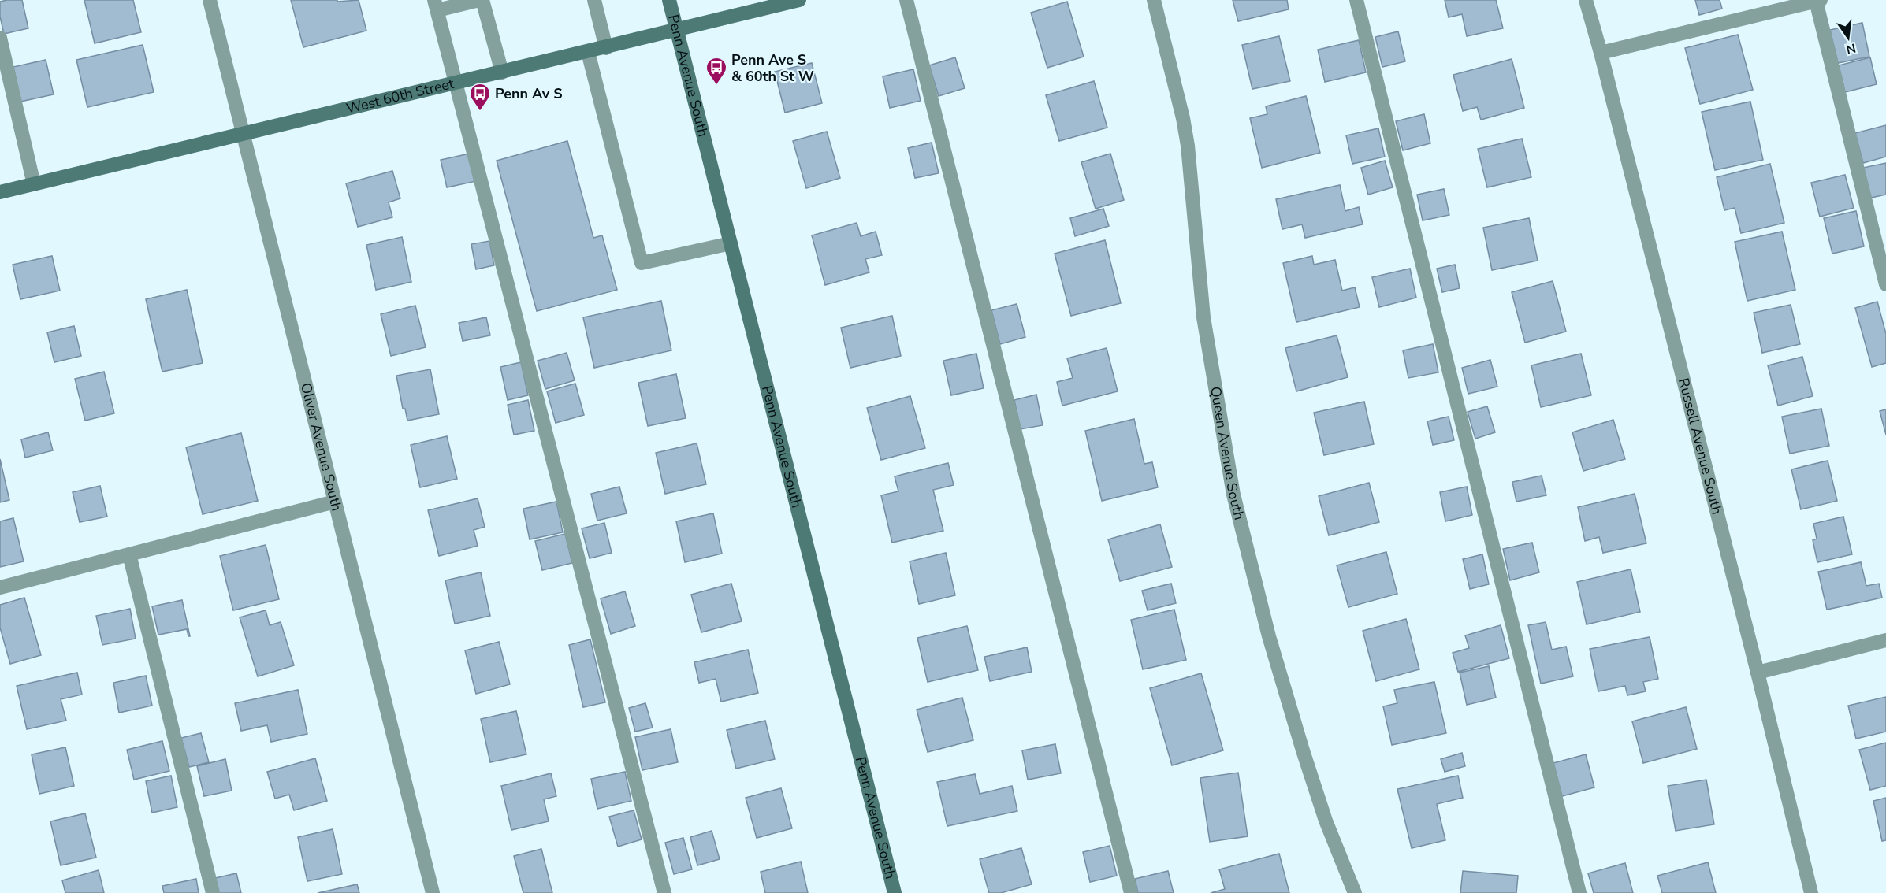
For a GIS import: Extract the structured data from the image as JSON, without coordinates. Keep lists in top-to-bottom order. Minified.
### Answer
{"streets":{"main road":["Penn Avenue South","West 60th Street"],"street":["Russell Avenue South","Oliver Avenue South","Queen Avenue South"]},"crossings":[["Penn Avenue South","West 60th Street"],["West 60th Street","Oliver Avenue South"]],"places":{"bus stop":["Penn Ave S & 60th St W","Penn Av S"]},"north":"bottom"}
